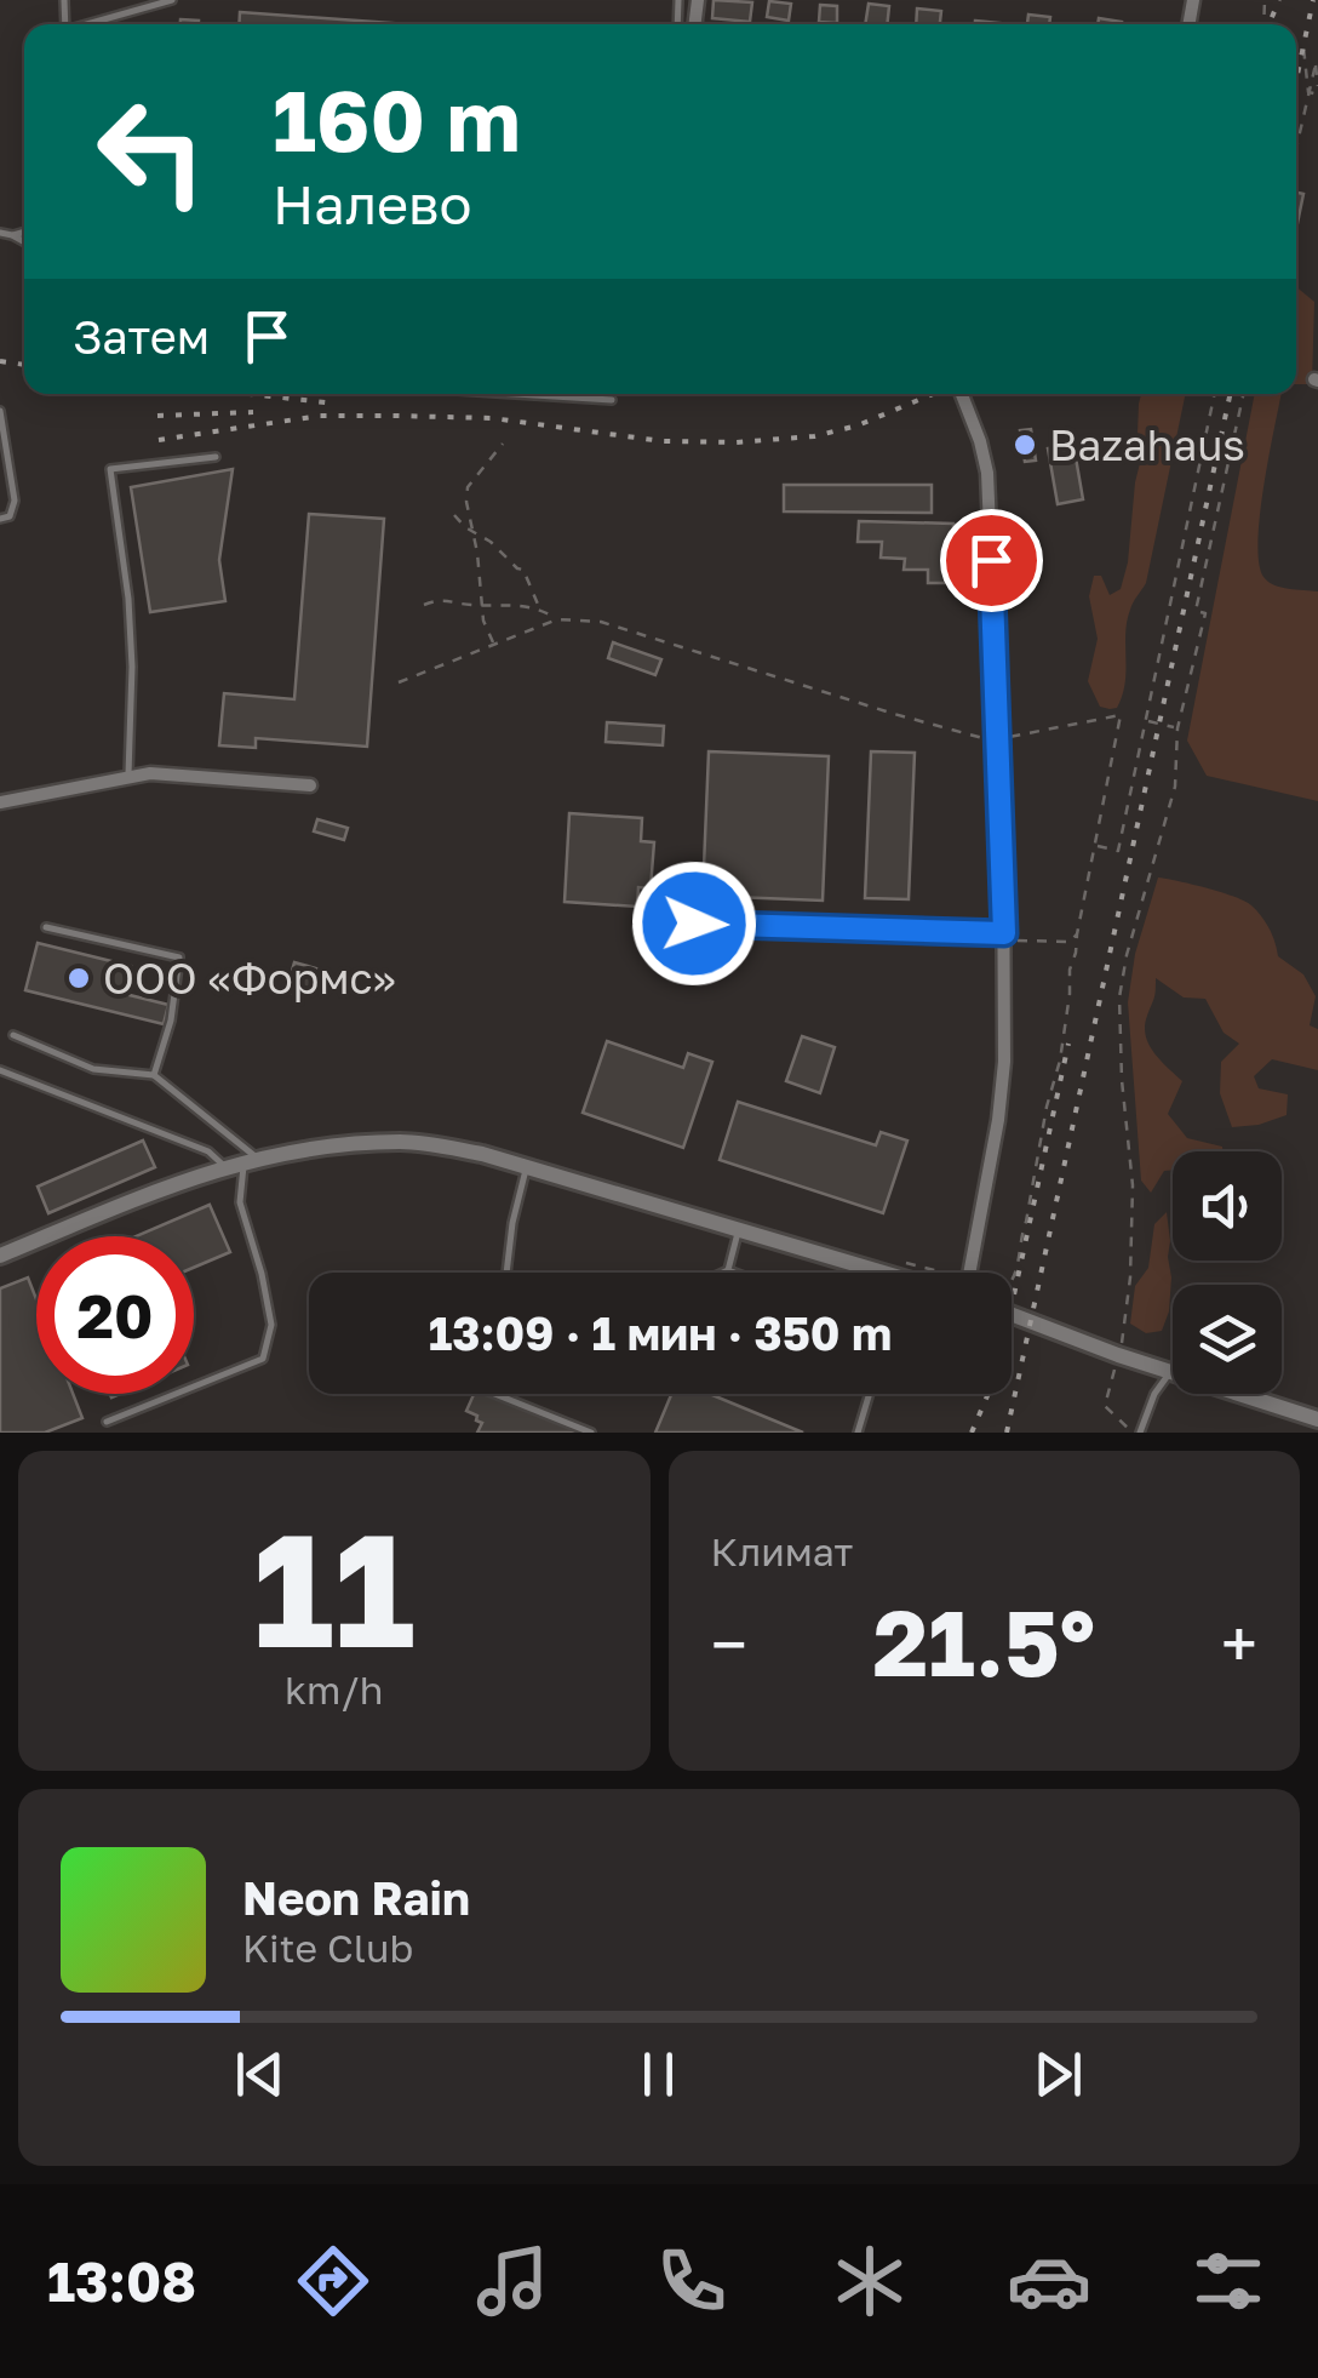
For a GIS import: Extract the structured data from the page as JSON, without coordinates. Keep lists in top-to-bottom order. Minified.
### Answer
{"places":["Bazahaus","ООО «Формс»"],"page":{"turn":["160 m","Налево"],"then":"Затем","limit":"20","trip":"13:09 · 1 мин · 350 m","tile":[["11","km/h"],"Климат"],"heat":["−","21.5°","+"],"song":["Neon Rain","Kite Club"],"tabs":"13:08"}}
